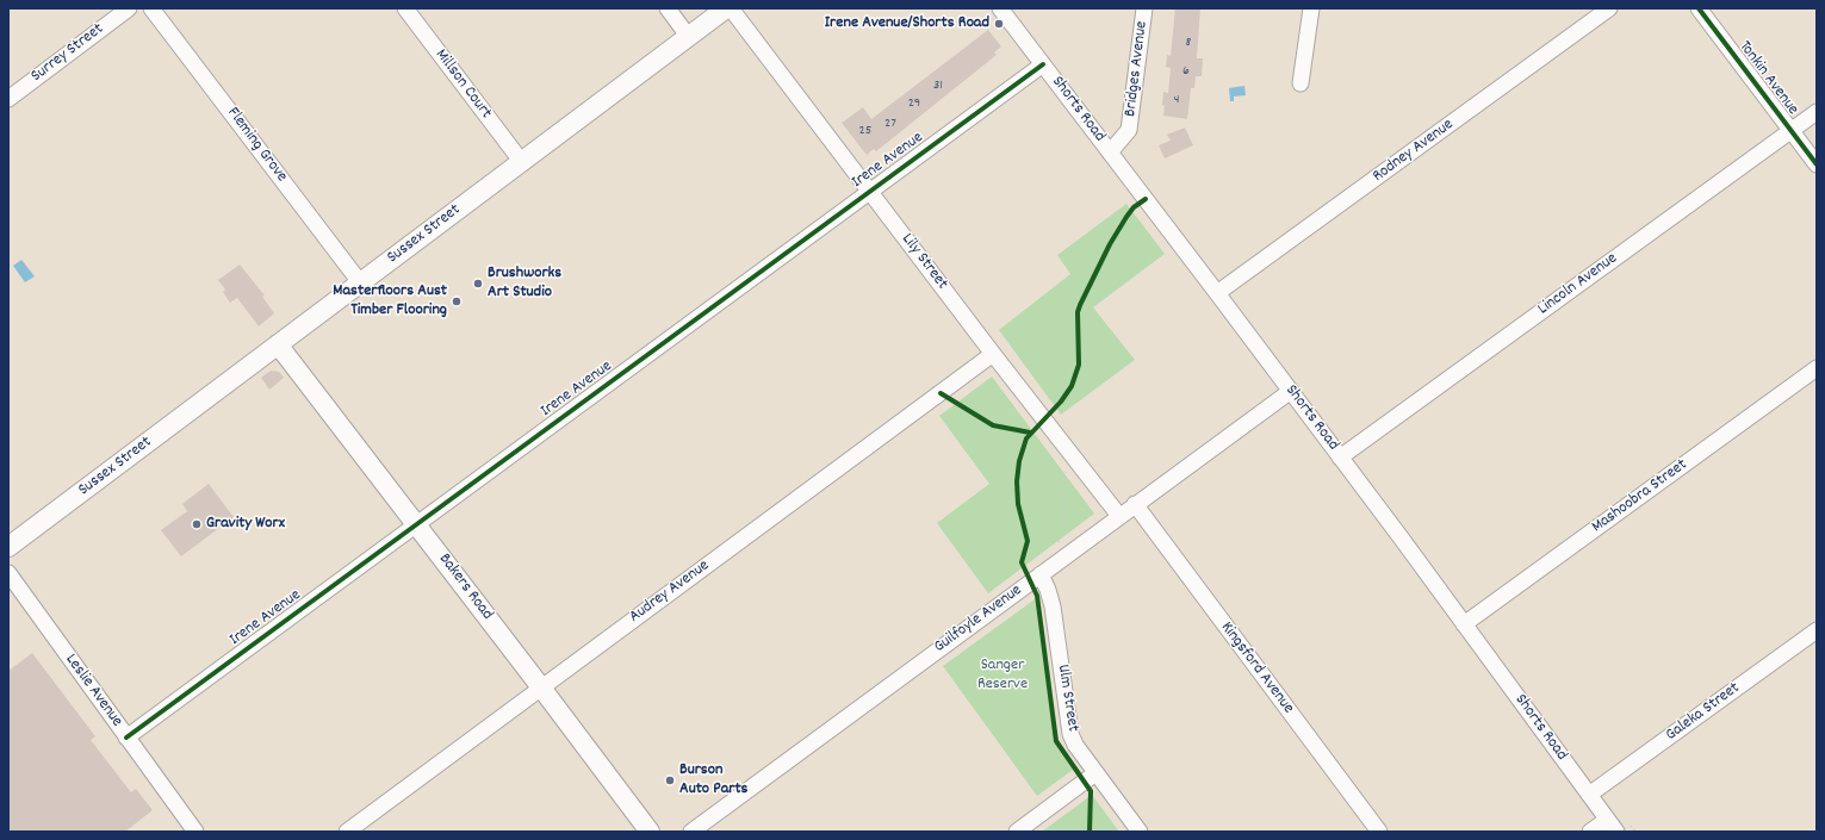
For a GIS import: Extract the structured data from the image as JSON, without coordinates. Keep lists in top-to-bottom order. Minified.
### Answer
{"streets":{"street":["Surrey Street","Bridges Avenue","Tonkin Avenue","Millson Court","Shorts Road","Fleming Grove","Rodney Avenue","Irene Avenue","Sussex Street","Lily Street","Lincoln Avenue","Mashoobra Street","Bakers Road","Audrey Avenue","Guilfoyle Avenue","Kingsford Avenue","Leslie Avenue","Ulm Street","Galeka Street"]},"crossings":[["Bridges Avenue","Shorts Road"],["Tonkin Avenue","Lincoln Avenue"],["Millson Court","Sussex Street"],["Shorts Road","Rodney Avenue"],["Shorts Road","Irene Avenue"],["Shorts Road","Lincoln Avenue"],["Shorts Road","Mashoobra Street"],["Shorts Road","Guilfoyle Avenue"],["Shorts Road","Galeka Street"],["Fleming Grove","Sussex Street"],["Irene Avenue","Lily Street"],["Irene Avenue","Bakers Road"],["Irene Avenue","Leslie Avenue"],["Sussex Street","Bakers Road"],["Lily Street","Audrey Avenue"],["Lily Street","Guilfoyle Avenue"],["Bakers Road","Audrey Avenue"],["Guilfoyle Avenue","Kingsford Avenue"],["Guilfoyle Avenue","Ulm Street"]],"parks":["Sanger Reserve"],"places":["Irene Avenue/Shorts Road","Brushworks Art Studio","Masterfloors Aust Timber Flooring","Gravity Worx","Burson Auto Parts"],"house_numbers":["8","6","31","4","29","27","25"]}
